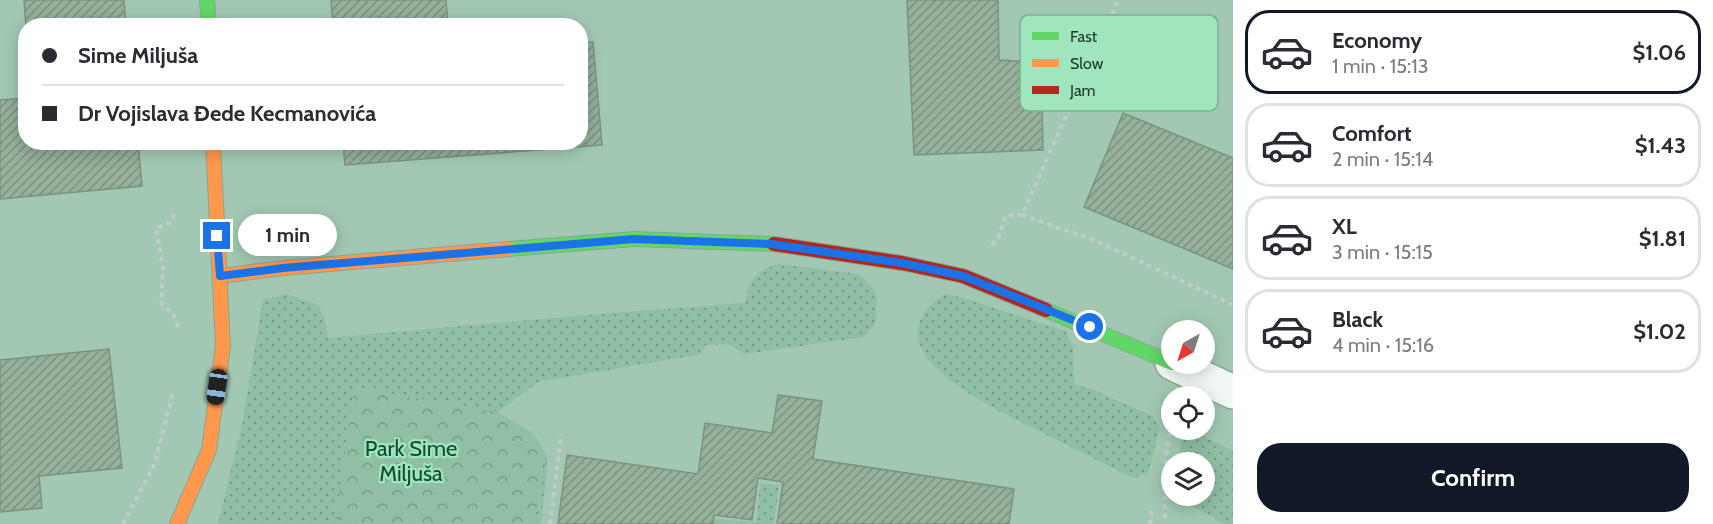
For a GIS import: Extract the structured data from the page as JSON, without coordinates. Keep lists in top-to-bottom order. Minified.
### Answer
{"parks":["Park Sime Miljuša"],"legend":["Fast","Slow","Jam"],"north":"bottom left","page":{"list":[{"name":"Economy","note":"1 min · 15:13","value":"$1.06"},{"name":"Comfort","note":"2 min · 15:14","value":"$1.43"},{"name":"XL","note":"3 min · 15:15","value":"$1.81"},{"name":"Black","note":"4 min · 15:16","value":"$1.02"}],"banner":["Sime Miljuša","Dr Vojislava Đede Kecmanovića"],"bubble":"1 min","buttons":"Confirm"}}
